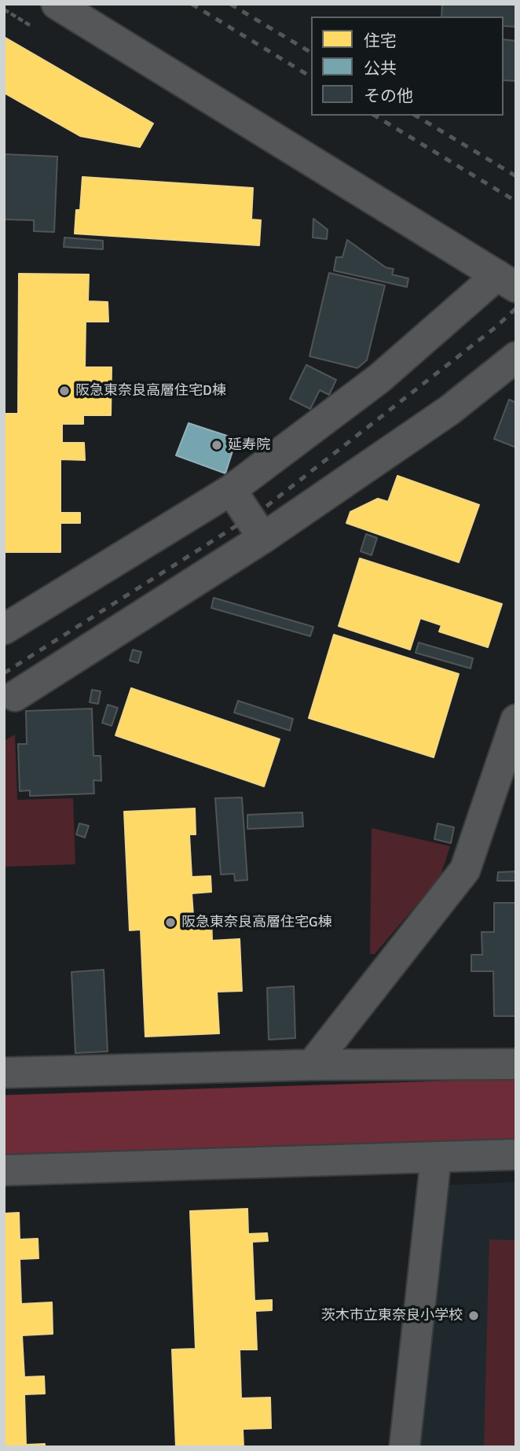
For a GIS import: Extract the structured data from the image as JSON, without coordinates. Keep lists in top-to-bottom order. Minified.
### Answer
{"places":["阪急東奈良高層住宅D棟","延寿院","阪急東奈良高層住宅G棟","茨木市立東奈良小学校"],"legend":["住宅","公共","その他"]}
